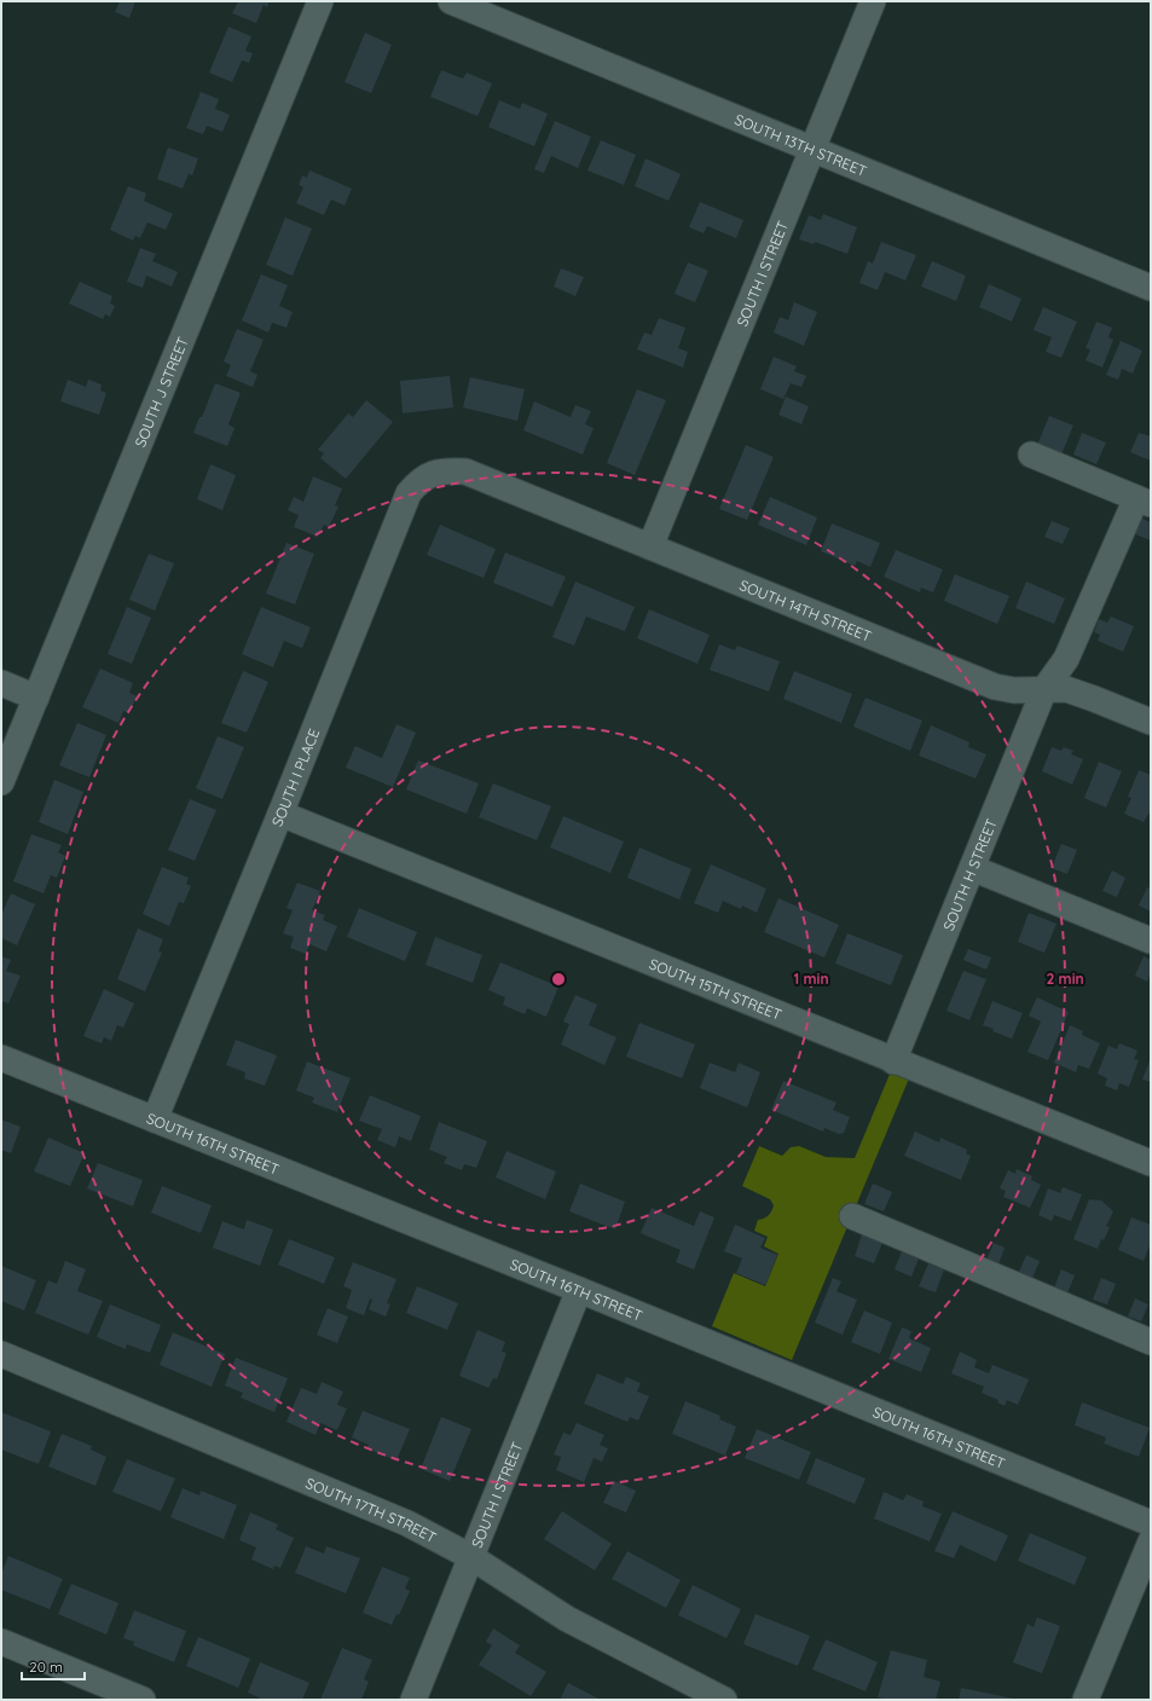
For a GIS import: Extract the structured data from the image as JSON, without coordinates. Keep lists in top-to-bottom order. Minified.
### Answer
{"streets":{"street":["SOUTH 13TH STREET","SOUTH I STREET","SOUTH J STREET","SOUTH 14TH STREET","SOUTH I PLACE","SOUTH H STREET","SOUTH 15TH STREET","SOUTH 16TH STREET","SOUTH 17TH STREET"]},"crossings":[["SOUTH 13TH STREET","SOUTH I STREET"],["SOUTH I STREET","SOUTH 14TH STREET"],["SOUTH I STREET","SOUTH 16TH STREET"],["SOUTH I STREET","SOUTH 17TH STREET"],["SOUTH 14TH STREET","SOUTH I PLACE"],["SOUTH 14TH STREET","SOUTH H STREET"],["SOUTH I PLACE","SOUTH 15TH STREET"],["SOUTH I PLACE","SOUTH 16TH STREET"],["SOUTH H STREET","SOUTH 15TH STREET"]],"scale_bar":"20 m","rings":["1 min","2 min"]}
